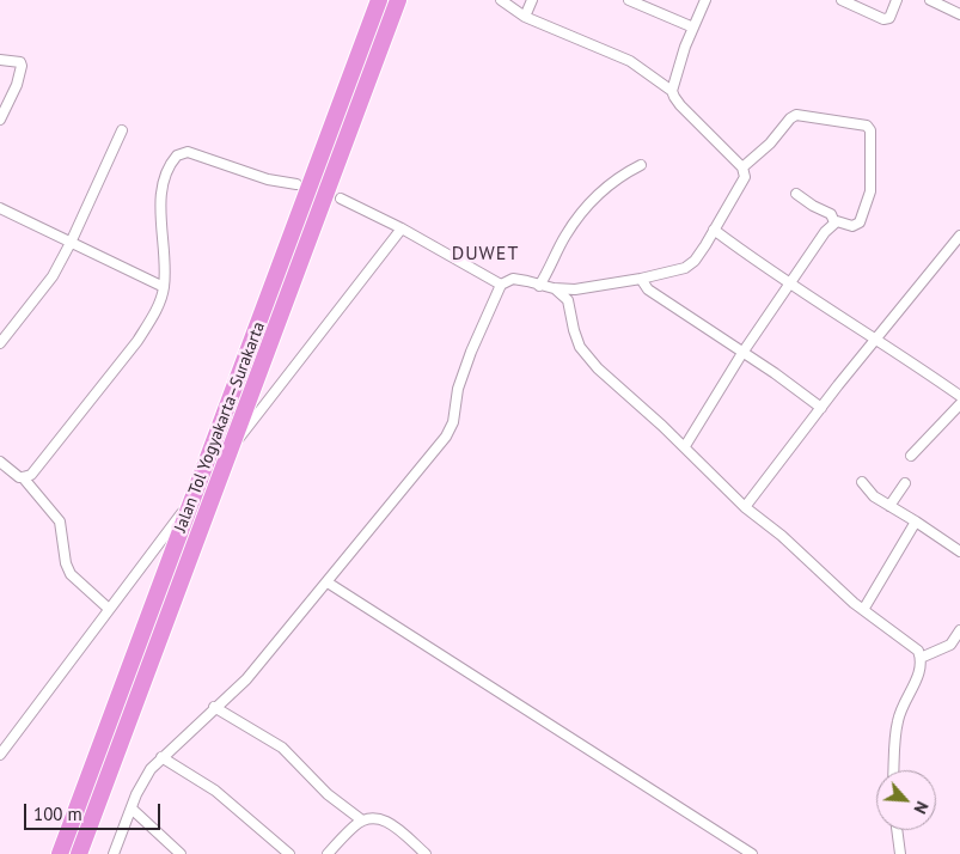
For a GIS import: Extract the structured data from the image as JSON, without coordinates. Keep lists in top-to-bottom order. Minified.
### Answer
{"streets":{"highway":["Jalan Tol Yogyakarta–Surakarta"]},"districts":["DUWET"],"scale_bar":"100 m","north":"bottom right"}
